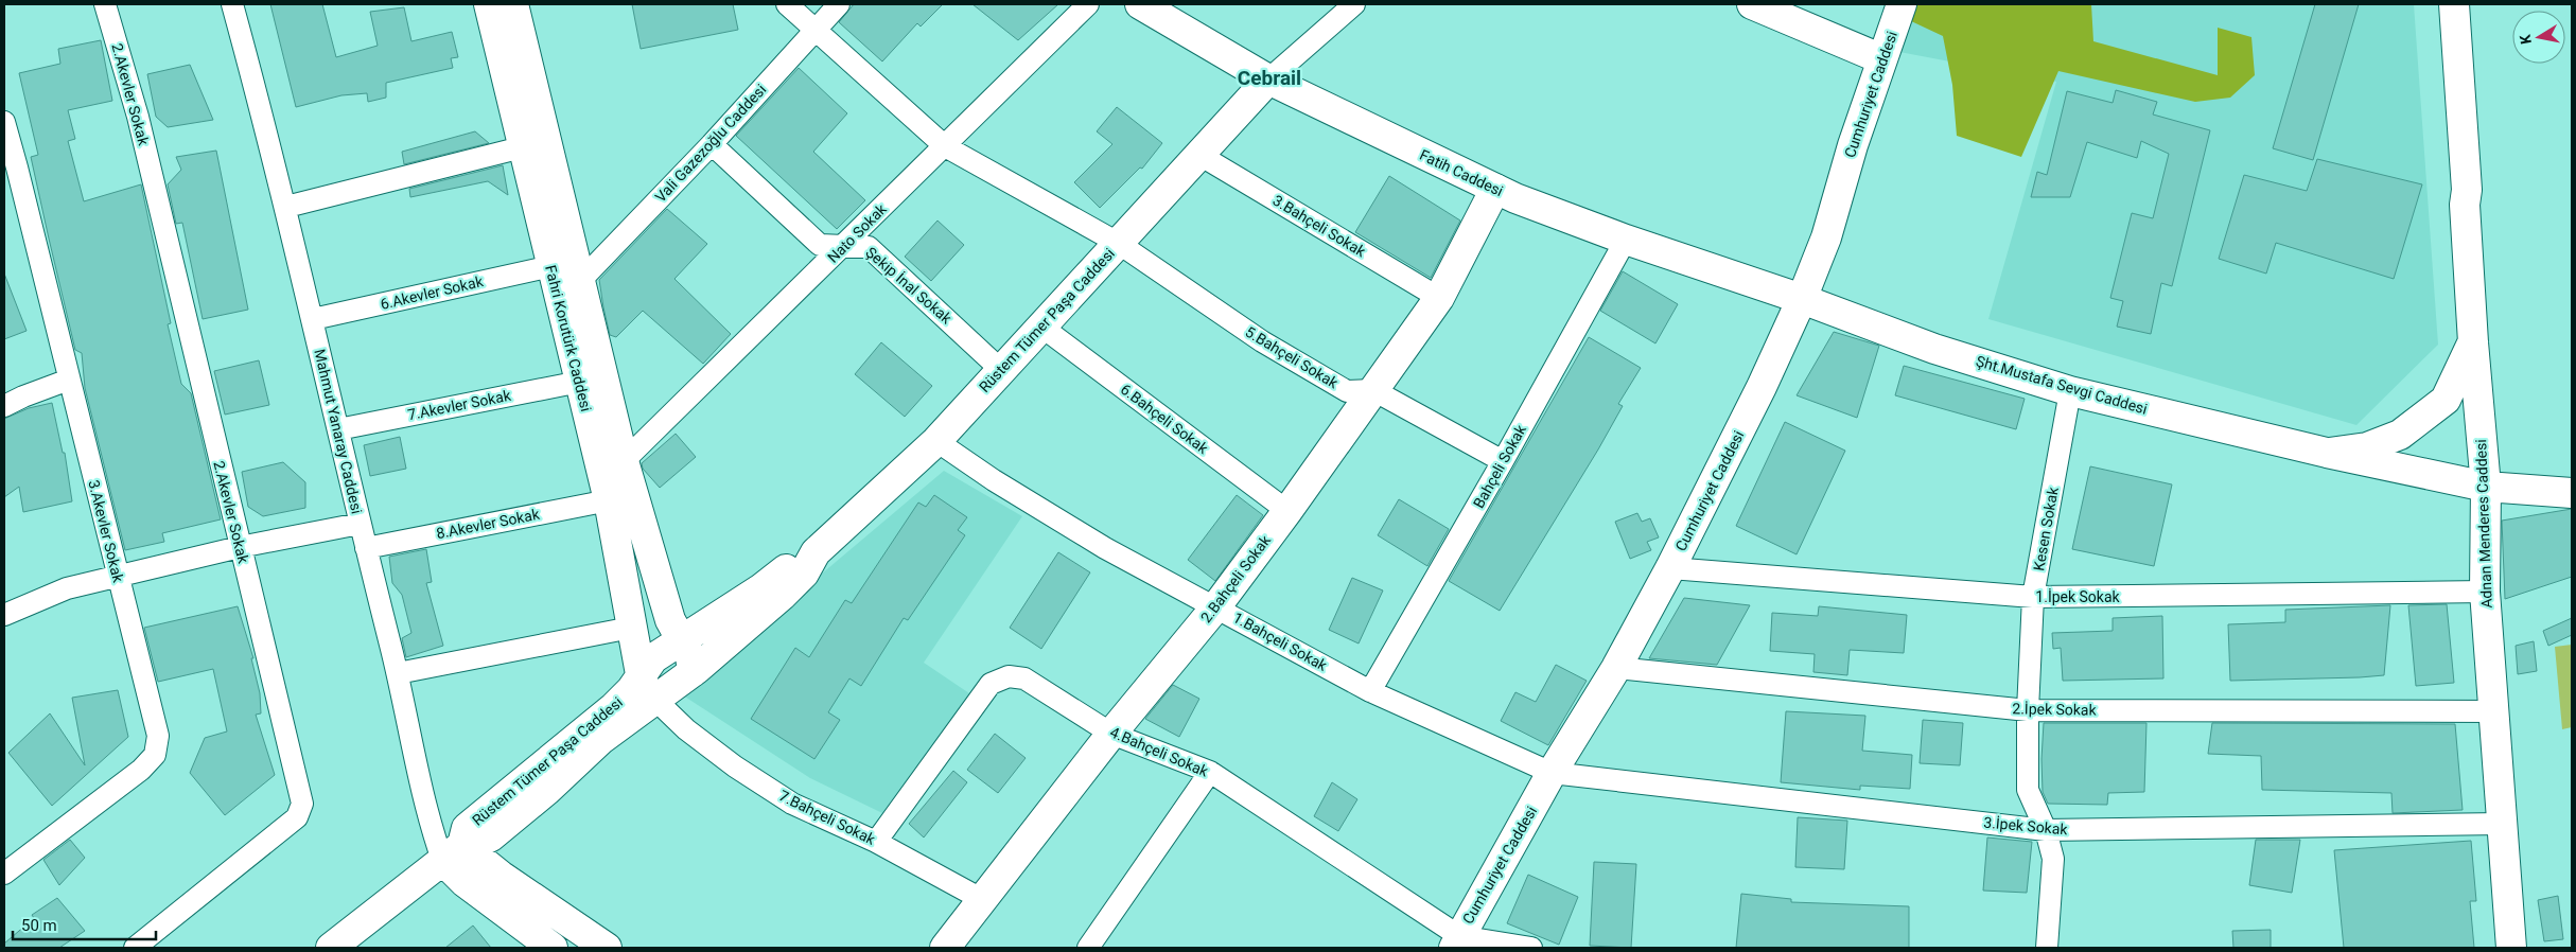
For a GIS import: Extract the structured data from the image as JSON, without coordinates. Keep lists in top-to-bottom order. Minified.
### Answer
{"streets":{"street":["2.Akevler Sokak","Cumhuriyet Caddesi","Vali Gazezoğlu Caddesi","Fatih Caddesi","3.Bahçeli Sokak","Nato Sokak","Şekip İnal Sokak","6.Akevler Sokak","Rüstem Tümer Paşa Caddesi","Fahri Korutürk Caddesi","5.Bahçeli Sokak","Şht.Mustafa Sevgi Caddesi","7.Akevler Sokak","6.Bahçeli Sokak","Mahmut Yanaray Caddesi","Bahçeli Sokak","8.Akevler Sokak","Adnan Menderes Caddesi","Kesen Sokak","3.Akevler Sokak","2.Bahçeli Sokak","1.İpek Sokak","1.Bahçeli Sokak","2.İpek Sokak","4.Bahçeli Sokak","7.Bahçeli Sokak","3.İpek Sokak"]},"crossings":[["Cumhuriyet Caddesi","Fatih Caddesi"],["Cumhuriyet Caddesi","Şht.Mustafa Sevgi Caddesi"],["Cumhuriyet Caddesi","1.İpek Sokak"],["Cumhuriyet Caddesi","1.Bahçeli Sokak"],["Cumhuriyet Caddesi","2.İpek Sokak"],["Cumhuriyet Caddesi","4.Bahçeli Sokak"],["Cumhuriyet Caddesi","3.İpek Sokak"],["Vali Gazezoğlu Caddesi","Şekip İnal Sokak"],["Vali Gazezoğlu Caddesi","Fahri Korutürk Caddesi"],["Vali Gazezoğlu Caddesi","5.Bahçeli Sokak"],["Fatih Caddesi","Rüstem Tümer Paşa Caddesi"],["Fatih Caddesi","Şht.Mustafa Sevgi Caddesi"],["Fatih Caddesi","Bahçeli Sokak"],["Fatih Caddesi","2.Bahçeli Sokak"],["3.Bahçeli Sokak","Rüstem Tümer Paşa Caddesi"],["3.Bahçeli Sokak","2.Bahçeli Sokak"],["Nato Sokak","Şekip İnal Sokak"],["Nato Sokak","Fahri Korutürk Caddesi"],["Nato Sokak","5.Bahçeli Sokak"],["Şekip İnal Sokak","Rüstem Tümer Paşa Caddesi"],["6.Akevler Sokak","Fahri Korutürk Caddesi"],["6.Akevler Sokak","Mahmut Yanaray Caddesi"],["Rüstem Tümer Paşa Caddesi","Fahri Korutürk Caddesi"],["Rüstem Tümer Paşa Caddesi","5.Bahçeli Sokak"],["Rüstem Tümer Paşa Caddesi","6.Bahçeli Sokak"],["Rüstem Tümer Paşa Caddesi","Mahmut Yanaray Caddesi"],["Rüstem Tümer Paşa Caddesi","1.Bahçeli Sokak"],["Rüstem Tümer Paşa Caddesi","7.Bahçeli Sokak"],["Fahri Korutürk Caddesi","7.Akevler Sokak"],["Fahri Korutürk Caddesi","8.Akevler Sokak"],["Fahri Korutürk Caddesi","7.Bahçeli Sokak"],["5.Bahçeli Sokak","2.Bahçeli Sokak"],["Şht.Mustafa Sevgi Caddesi","Adnan Menderes Caddesi"],["Şht.Mustafa Sevgi Caddesi","Kesen Sokak"],["7.Akevler Sokak","Mahmut Yanaray Caddesi"],["6.Bahçeli Sokak","2.Bahçeli Sokak"],["Mahmut Yanaray Caddesi","8.Akevler Sokak"],["Bahçeli Sokak","1.Bahçeli Sokak"],["Adnan Menderes Caddesi","1.İpek Sokak"],["Adnan Menderes Caddesi","2.İpek Sokak"],["Adnan Menderes Caddesi","3.İpek Sokak"],["Kesen Sokak","1.İpek Sokak"],["Kesen Sokak","2.İpek Sokak"],["Kesen Sokak","3.İpek Sokak"],["2.Bahçeli Sokak","1.Bahçeli Sokak"],["2.Bahçeli Sokak","4.Bahçeli Sokak"],["2.Bahçeli Sokak","7.Bahçeli Sokak"],["1.Bahçeli Sokak","3.İpek Sokak"],["4.Bahçeli Sokak","7.Bahçeli Sokak"]],"districts":["Cebrail"],"scale_bar":"50 m","north":"left"}
